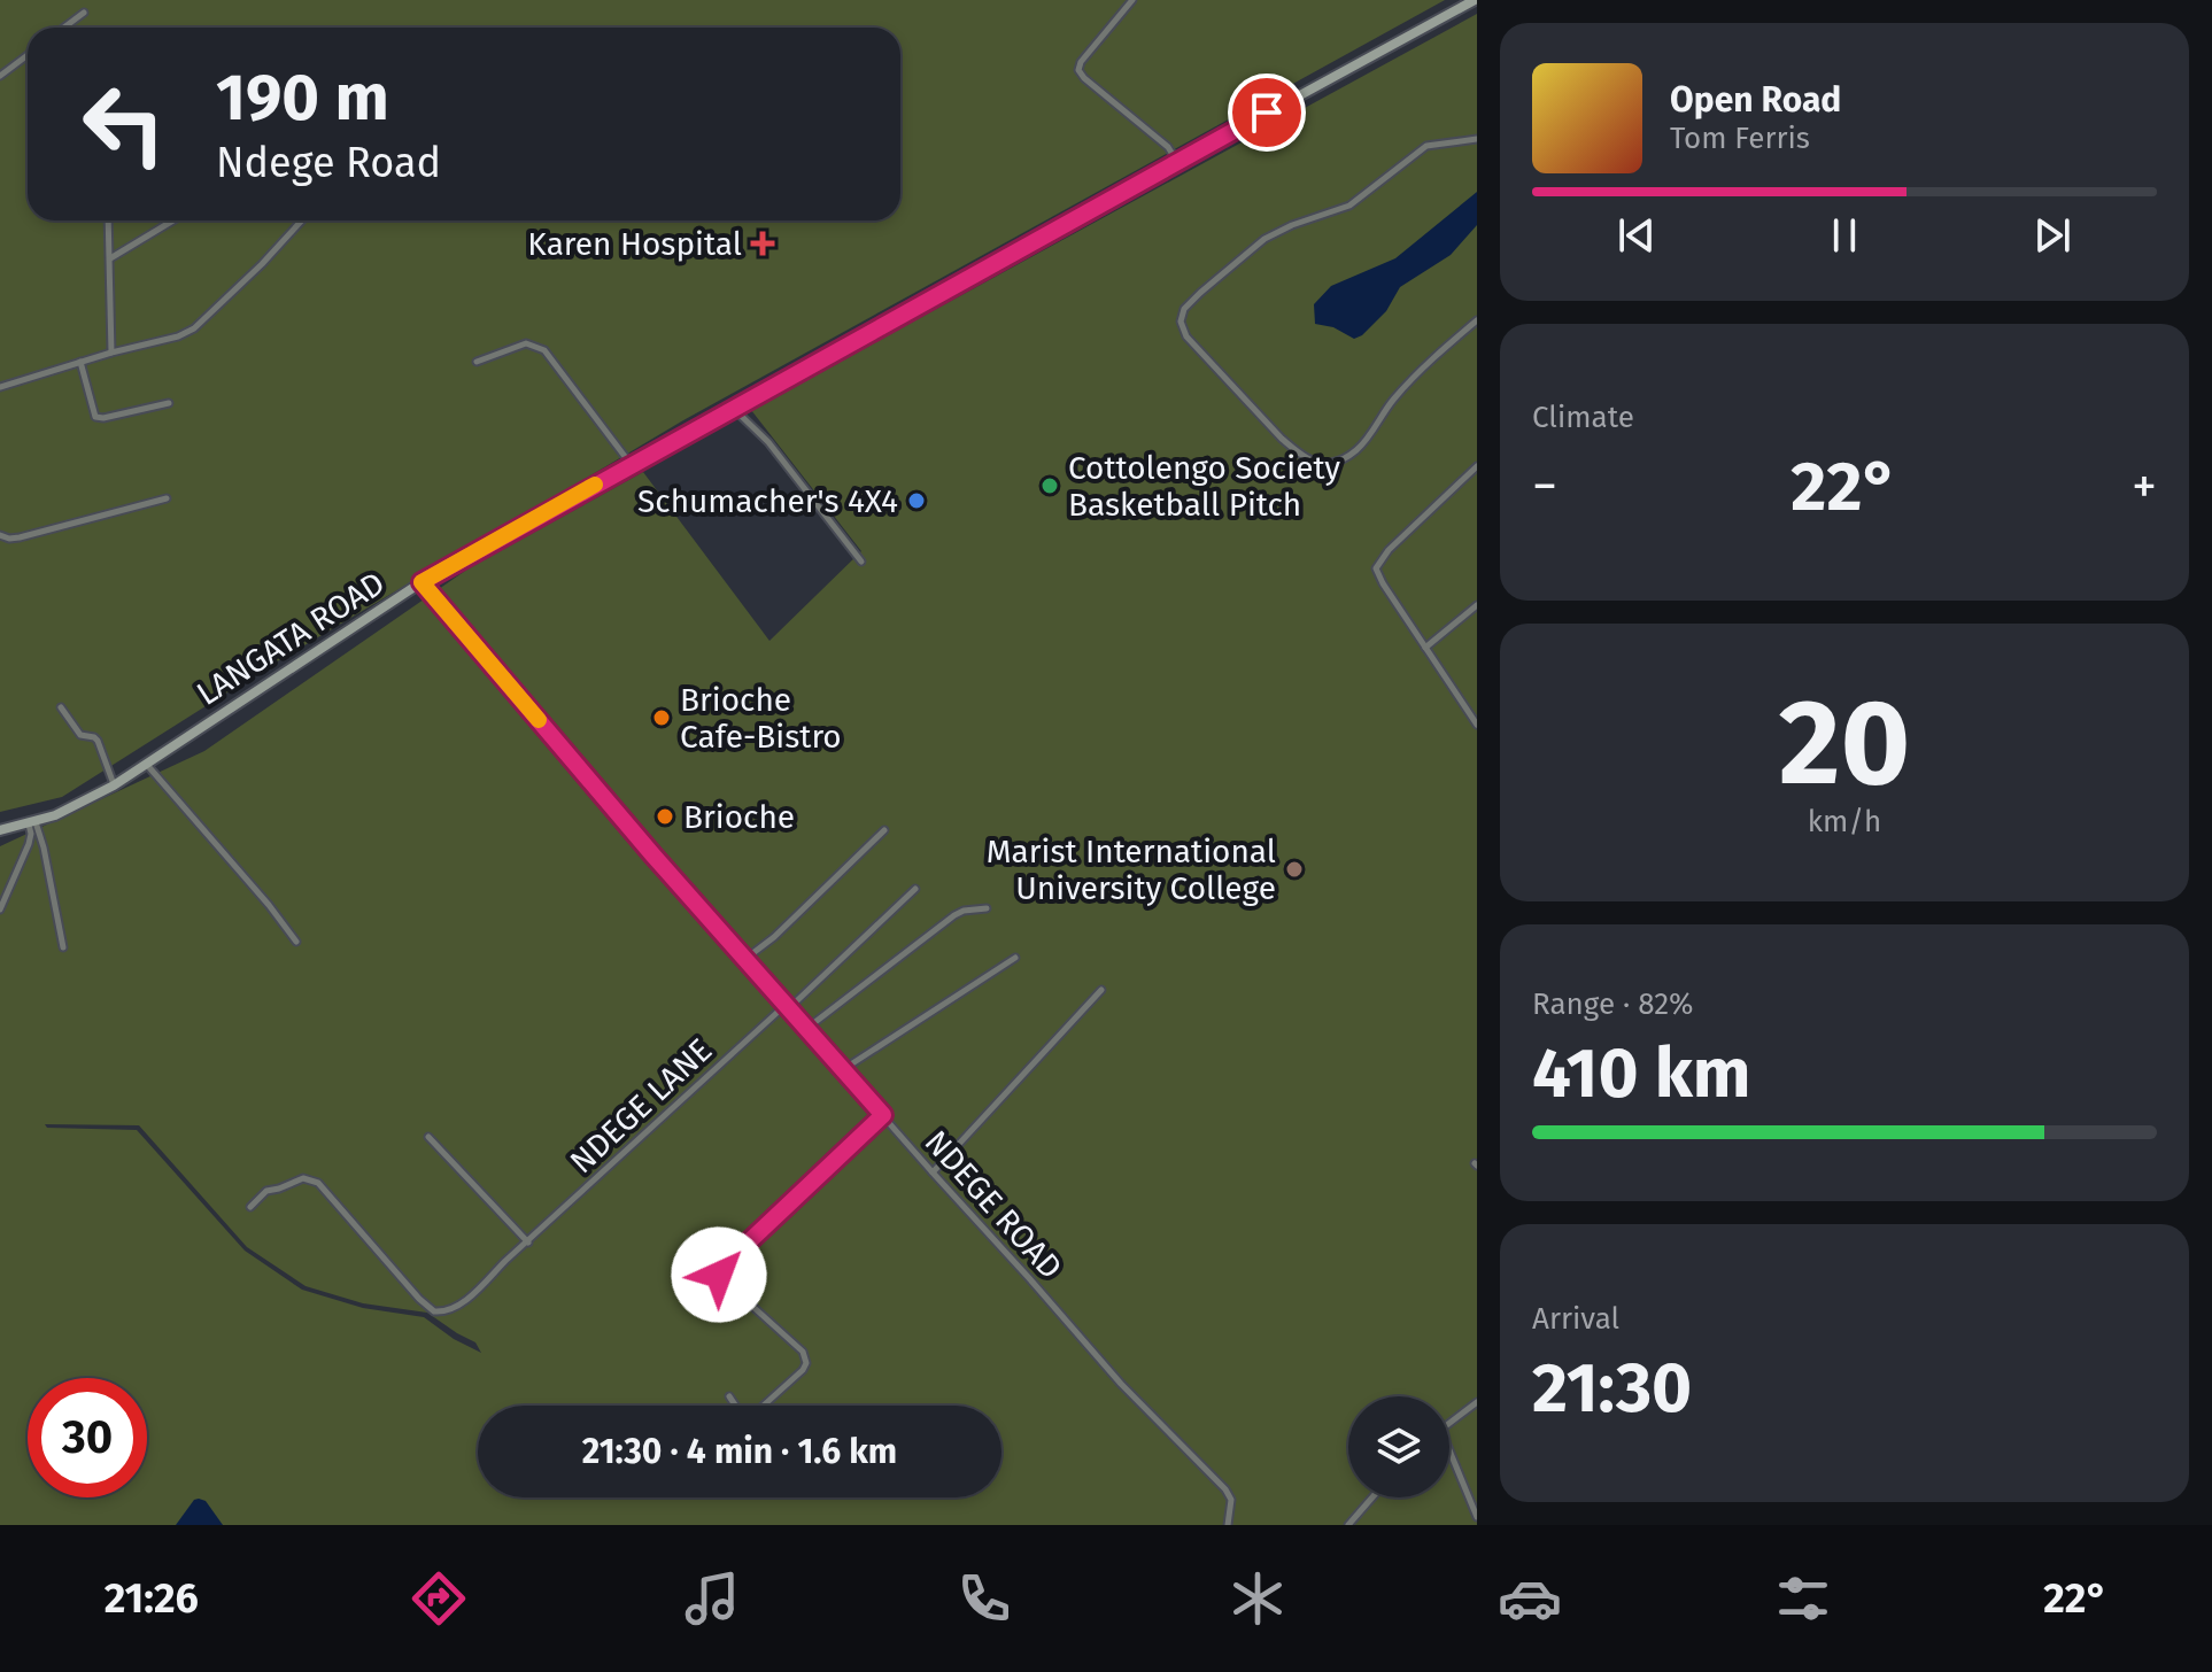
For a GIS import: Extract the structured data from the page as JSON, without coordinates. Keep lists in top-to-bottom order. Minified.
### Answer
{"streets":{"main road":["LANGATA ROAD"],"street":["NDEGE LANE","NDEGE ROAD"]},"crossings":[["LANGATA ROAD","NDEGE ROAD"],["NDEGE LANE","NDEGE ROAD"]],"places":{"health":["Karen Hospital"],"other":["Cottolengo Society Basketball Pitch","Schumacher's 4X4","Brioche Cafe-Bistro","Brioche","Marist International University College"]},"page":{"turn":["190 m","Ndege Road"],"song":["Open Road","Tom Ferris"],"tile":["Climate",["20","km/h"],["Range · 82%","410 km"],["Arrival","21:30"]],"heat":["−","22°","+"],"limit":"30","trip":"21:30 · 4 min · 1.6 km","tabs":["21:26","22°"]}}
